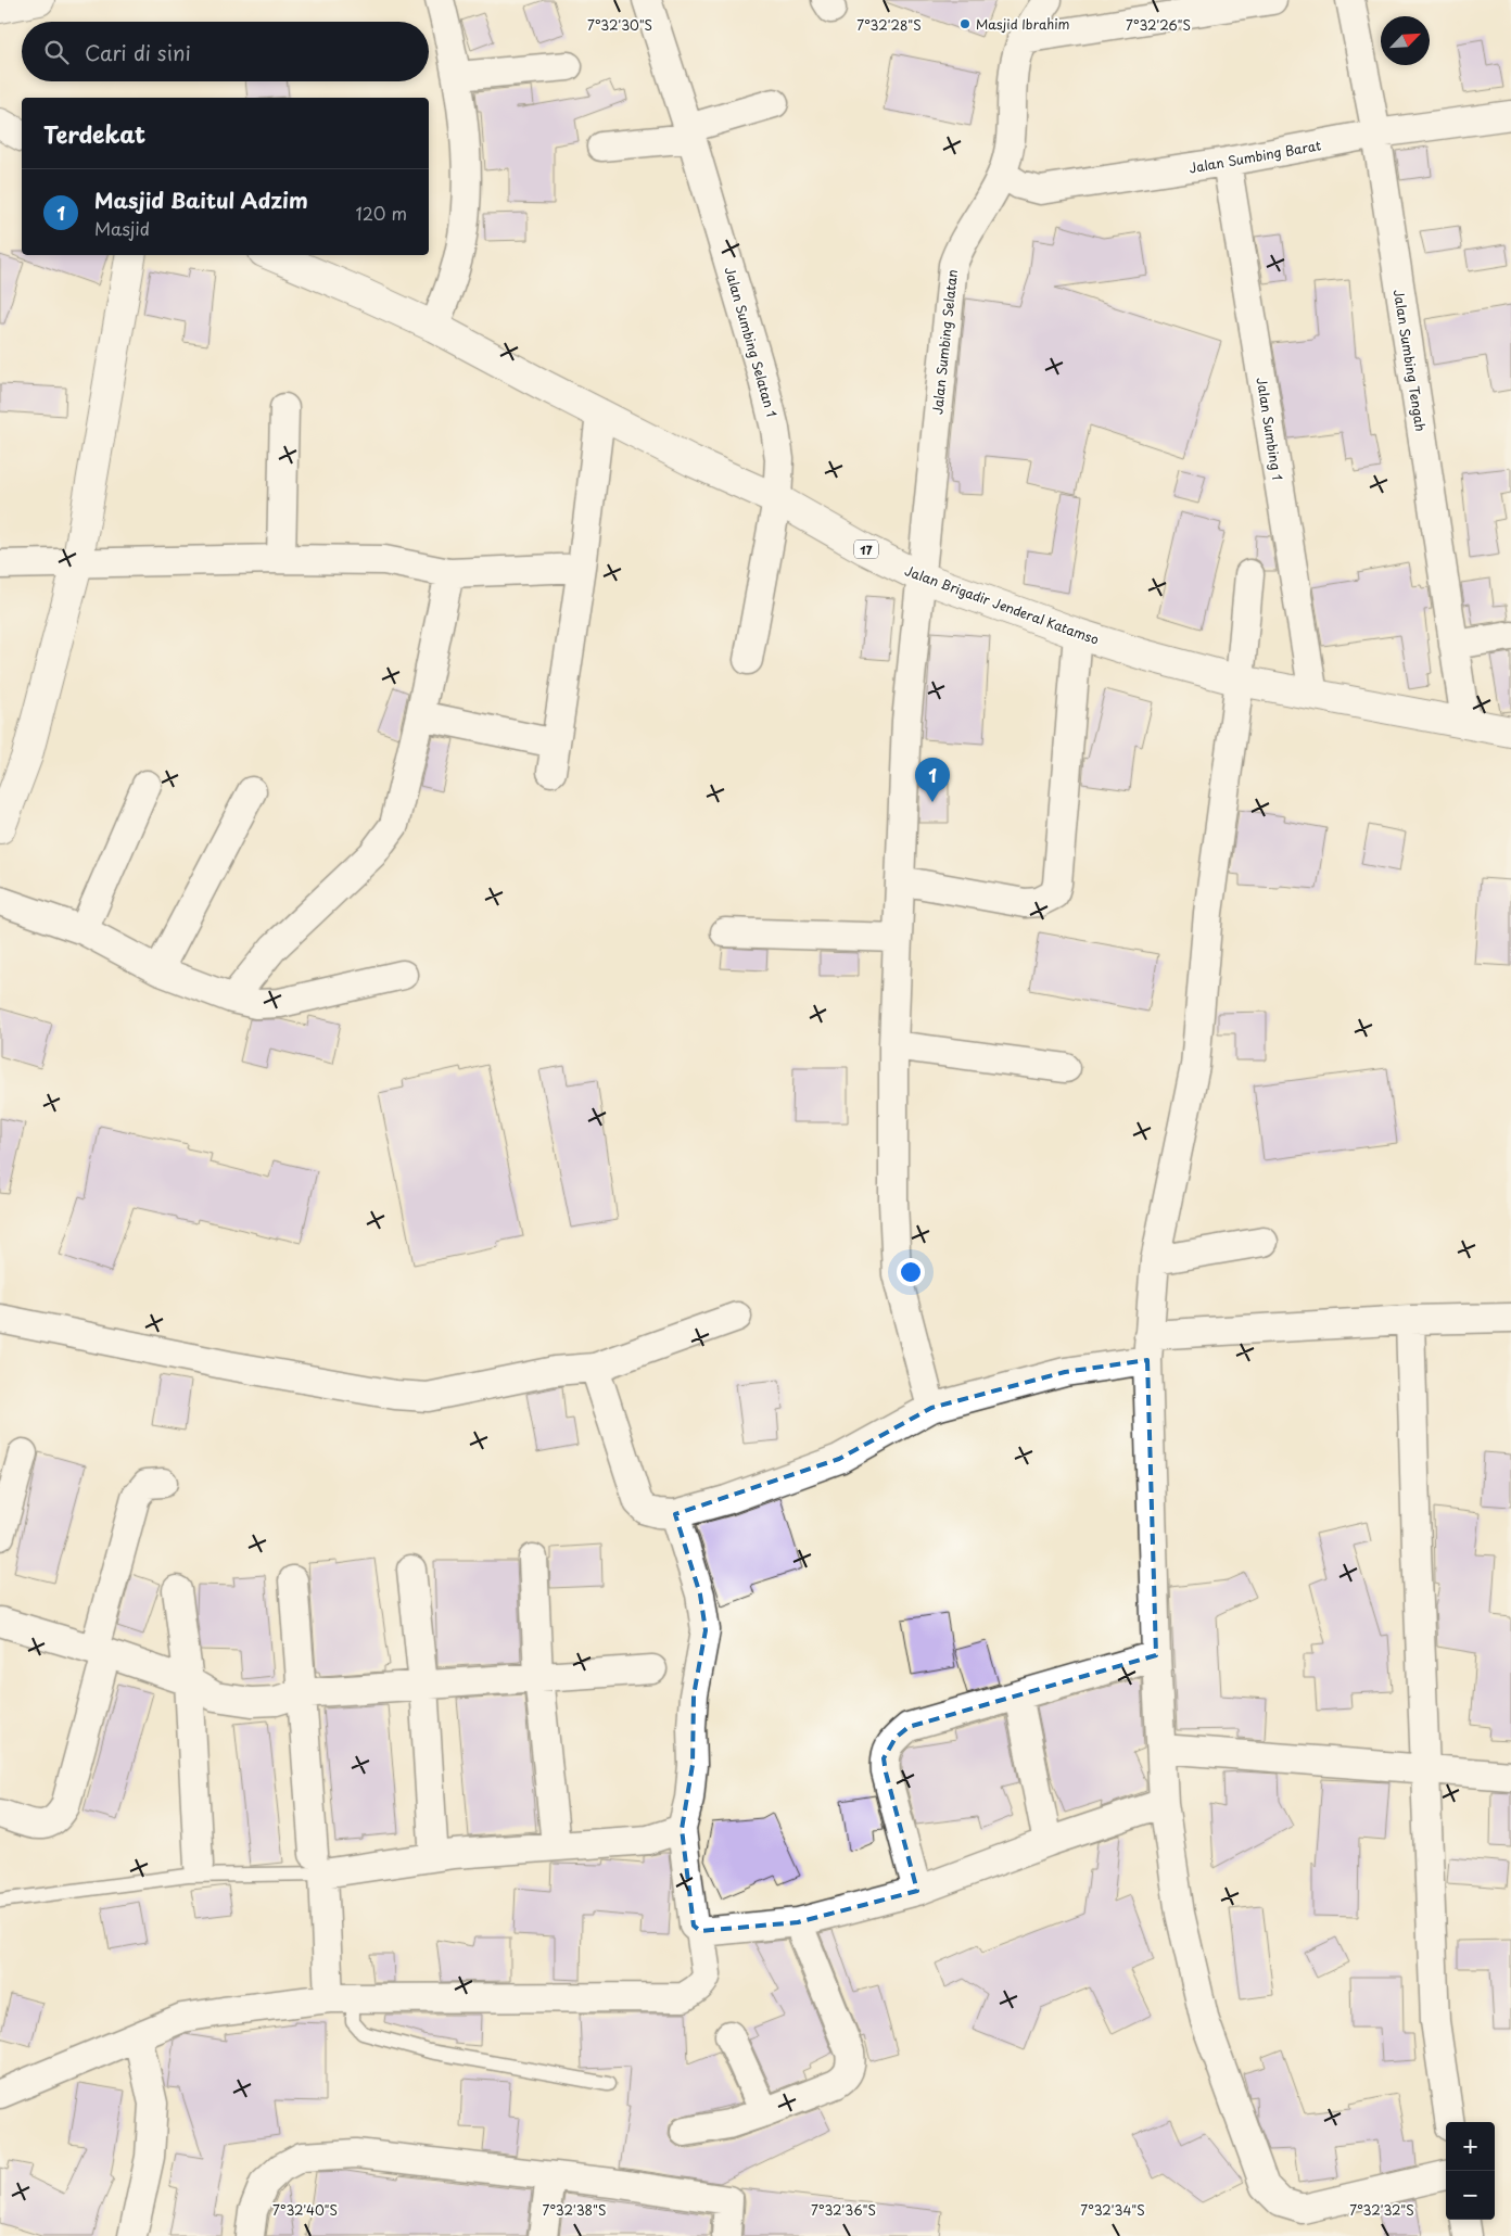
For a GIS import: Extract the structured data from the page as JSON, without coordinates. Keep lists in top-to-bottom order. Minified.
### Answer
{"streets":{"main road":["17","Jalan Brigadir Jenderal Katamso"],"street":["Jalan Sumbing Barat","Jalan Sumbing Selatan 1","Jalan Sumbing Selatan","Jalan Sumbing Tengah","Jalan Sumbing 1"]},"crossings":[["Jalan Sumbing Barat","Jalan Sumbing Selatan"],["Jalan Sumbing Barat","Jalan Sumbing Tengah"],["Jalan Sumbing Barat","Jalan Sumbing 1"],["Jalan Sumbing Selatan 1","Jalan Brigadir Jenderal Katamso"],["Jalan Sumbing Selatan","Jalan Brigadir Jenderal Katamso"],["Jalan Sumbing Tengah","Jalan Brigadir Jenderal Katamso"],["Jalan Sumbing 1","Jalan Brigadir Jenderal Katamso"]],"places":["Masjid Ibrahim"],"north":"top right","page":{"search":"Cari di sini","heading":"Terdekat","list":[{"mark":"1","name":"Masjid Baitul Adzim","note":"Masjid","value":"120 m"}],"pins":"1","map_buttons":["+","−"]},"coordinates":["7°32'30\"S","7°32'28\"S","7°32'26\"S","7°32'40\"S","7°32'38\"S","7°32'36\"S","7°32'34\"S","7°32'32\"S"]}
